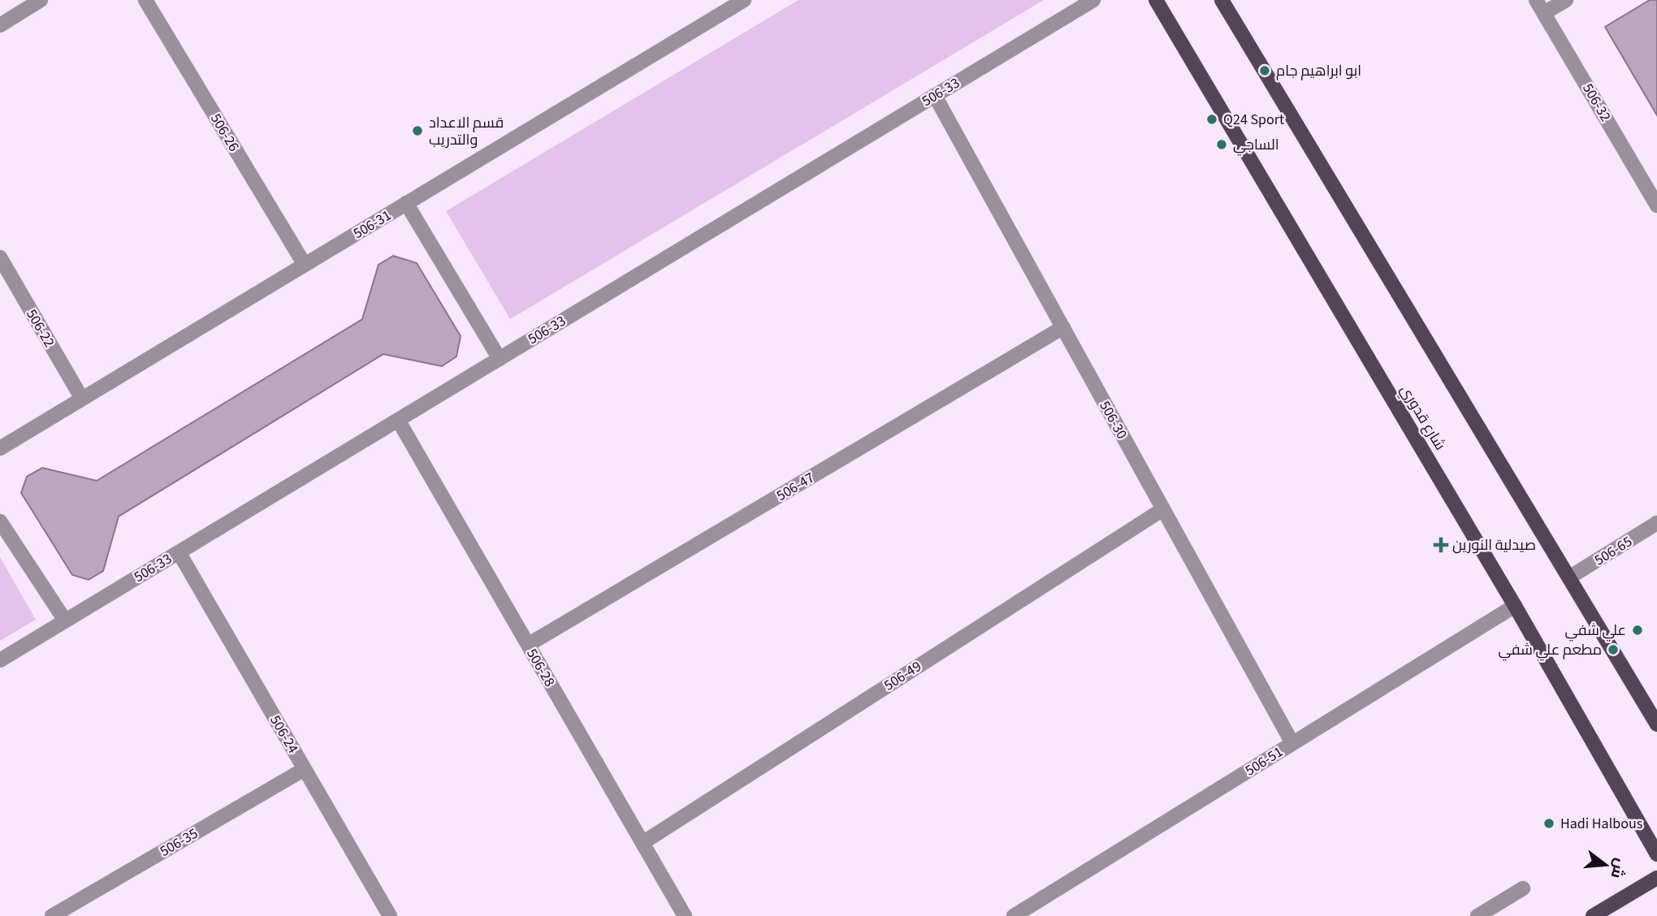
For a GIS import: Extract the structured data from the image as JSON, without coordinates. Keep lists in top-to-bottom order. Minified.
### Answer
{"streets":{"main road":["شارع قدوري"],"street":["506-33","506-32","506-26","506-31","506-22","506-30","506-47","506-65","506-28","506-49","506-24","506-51","506-35"]},"crossings":[["506-33","506-30"],["506-33","506-28"],["506-33","506-24"],["506-26","506-31"],["506-31","506-22"],["شارع قدوري","506-51"],["506-30","506-47"],["506-30","506-49"],["506-30","506-51"],["506-47","506-28"],["506-28","506-49"],["506-24","506-35"]],"places":{"other":["ابو ابراهيم جام","Q24 Sport","قسم الاعداد والتدريب","الساجي","علي شفي","مطعم علي شفي","Hadi Halbous"],"health":["صيدلية النورين"]},"north":"right"}
